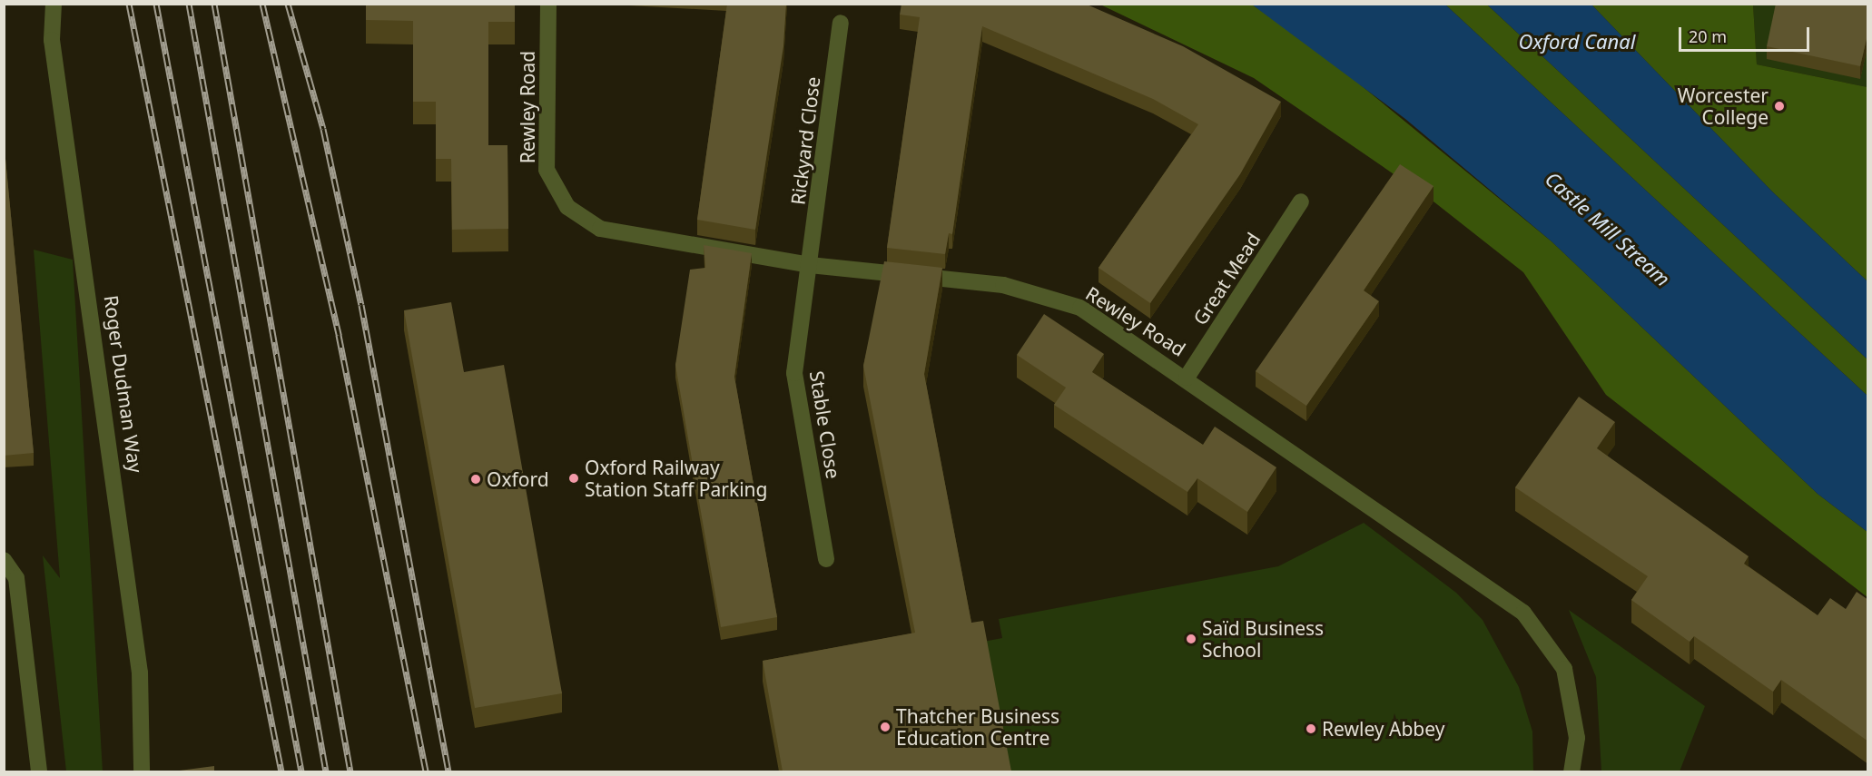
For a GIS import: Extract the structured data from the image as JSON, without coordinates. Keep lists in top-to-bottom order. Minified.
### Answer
{"streets":{"street":["Rewley Road","Rickyard Close","Great Mead","Roger Dudman Way","Stable Close"]},"crossings":[["Rewley Road","Rickyard Close"],["Rewley Road","Great Mead"],["Rewley Road","Stable Close"],["Rickyard Close","Stable Close"]],"water":["Oxford Canal","Castle Mill Stream"],"places":["Worcester College","Oxford Railway Station Staff Parking","Oxford","Saïd Business School","Thatcher Business Education Centre","Rewley Abbey"],"scale_bar":"20 m"}
